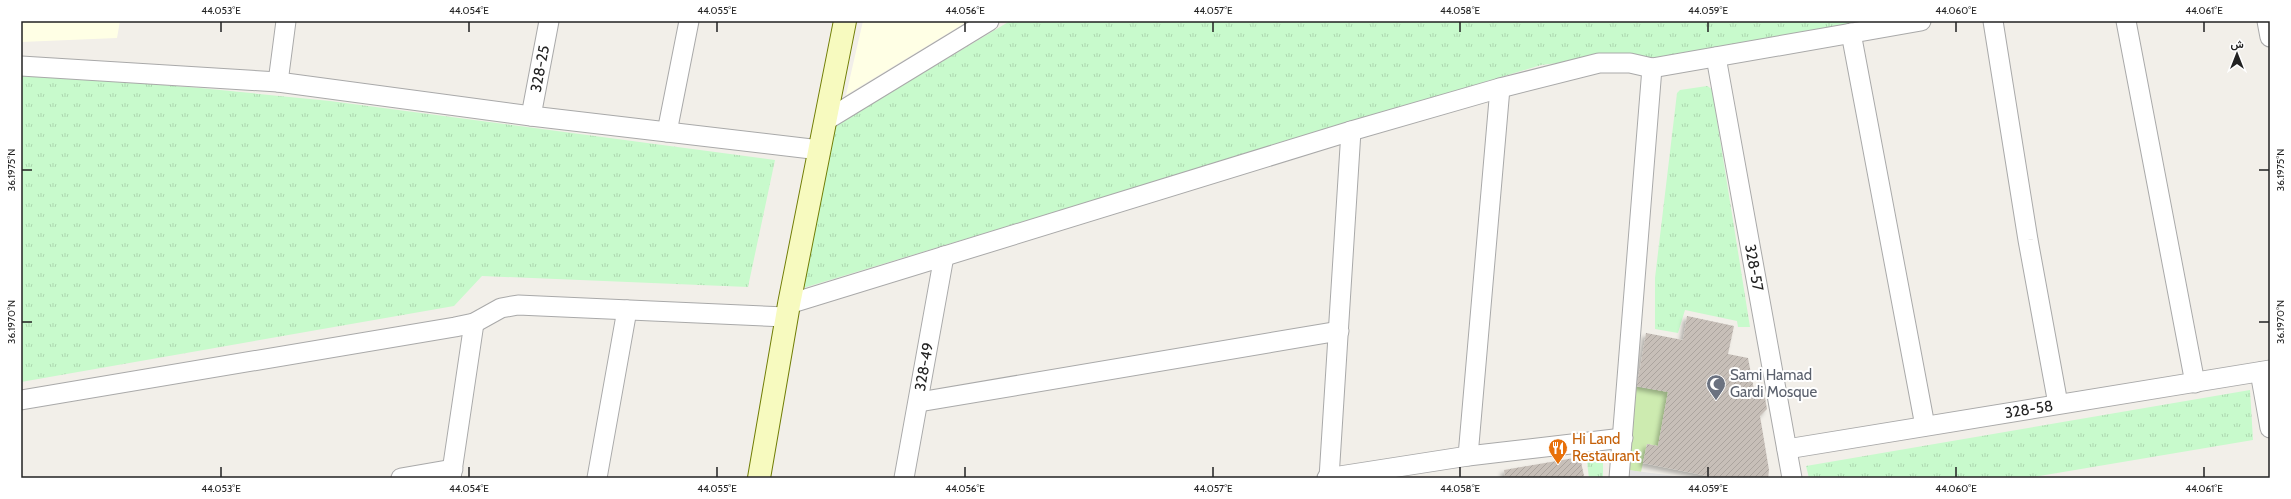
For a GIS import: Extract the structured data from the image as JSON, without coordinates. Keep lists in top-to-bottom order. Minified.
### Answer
{"streets":{"street":["328-25","328-57","328-49","328-58"]},"crossings":[["328-57","328-58"]],"places":{"mosque":["Sami Hamad Gardi Mosque"],"restaurant":["Hi Land Restaurant"]},"north":"top","coordinates":["44.053°E","44.054°E","44.055°E","44.056°E","44.057°E","44.058°E","44.059°E","44.060°E","44.061°E","36.1975°N","36.1970°N"]}
